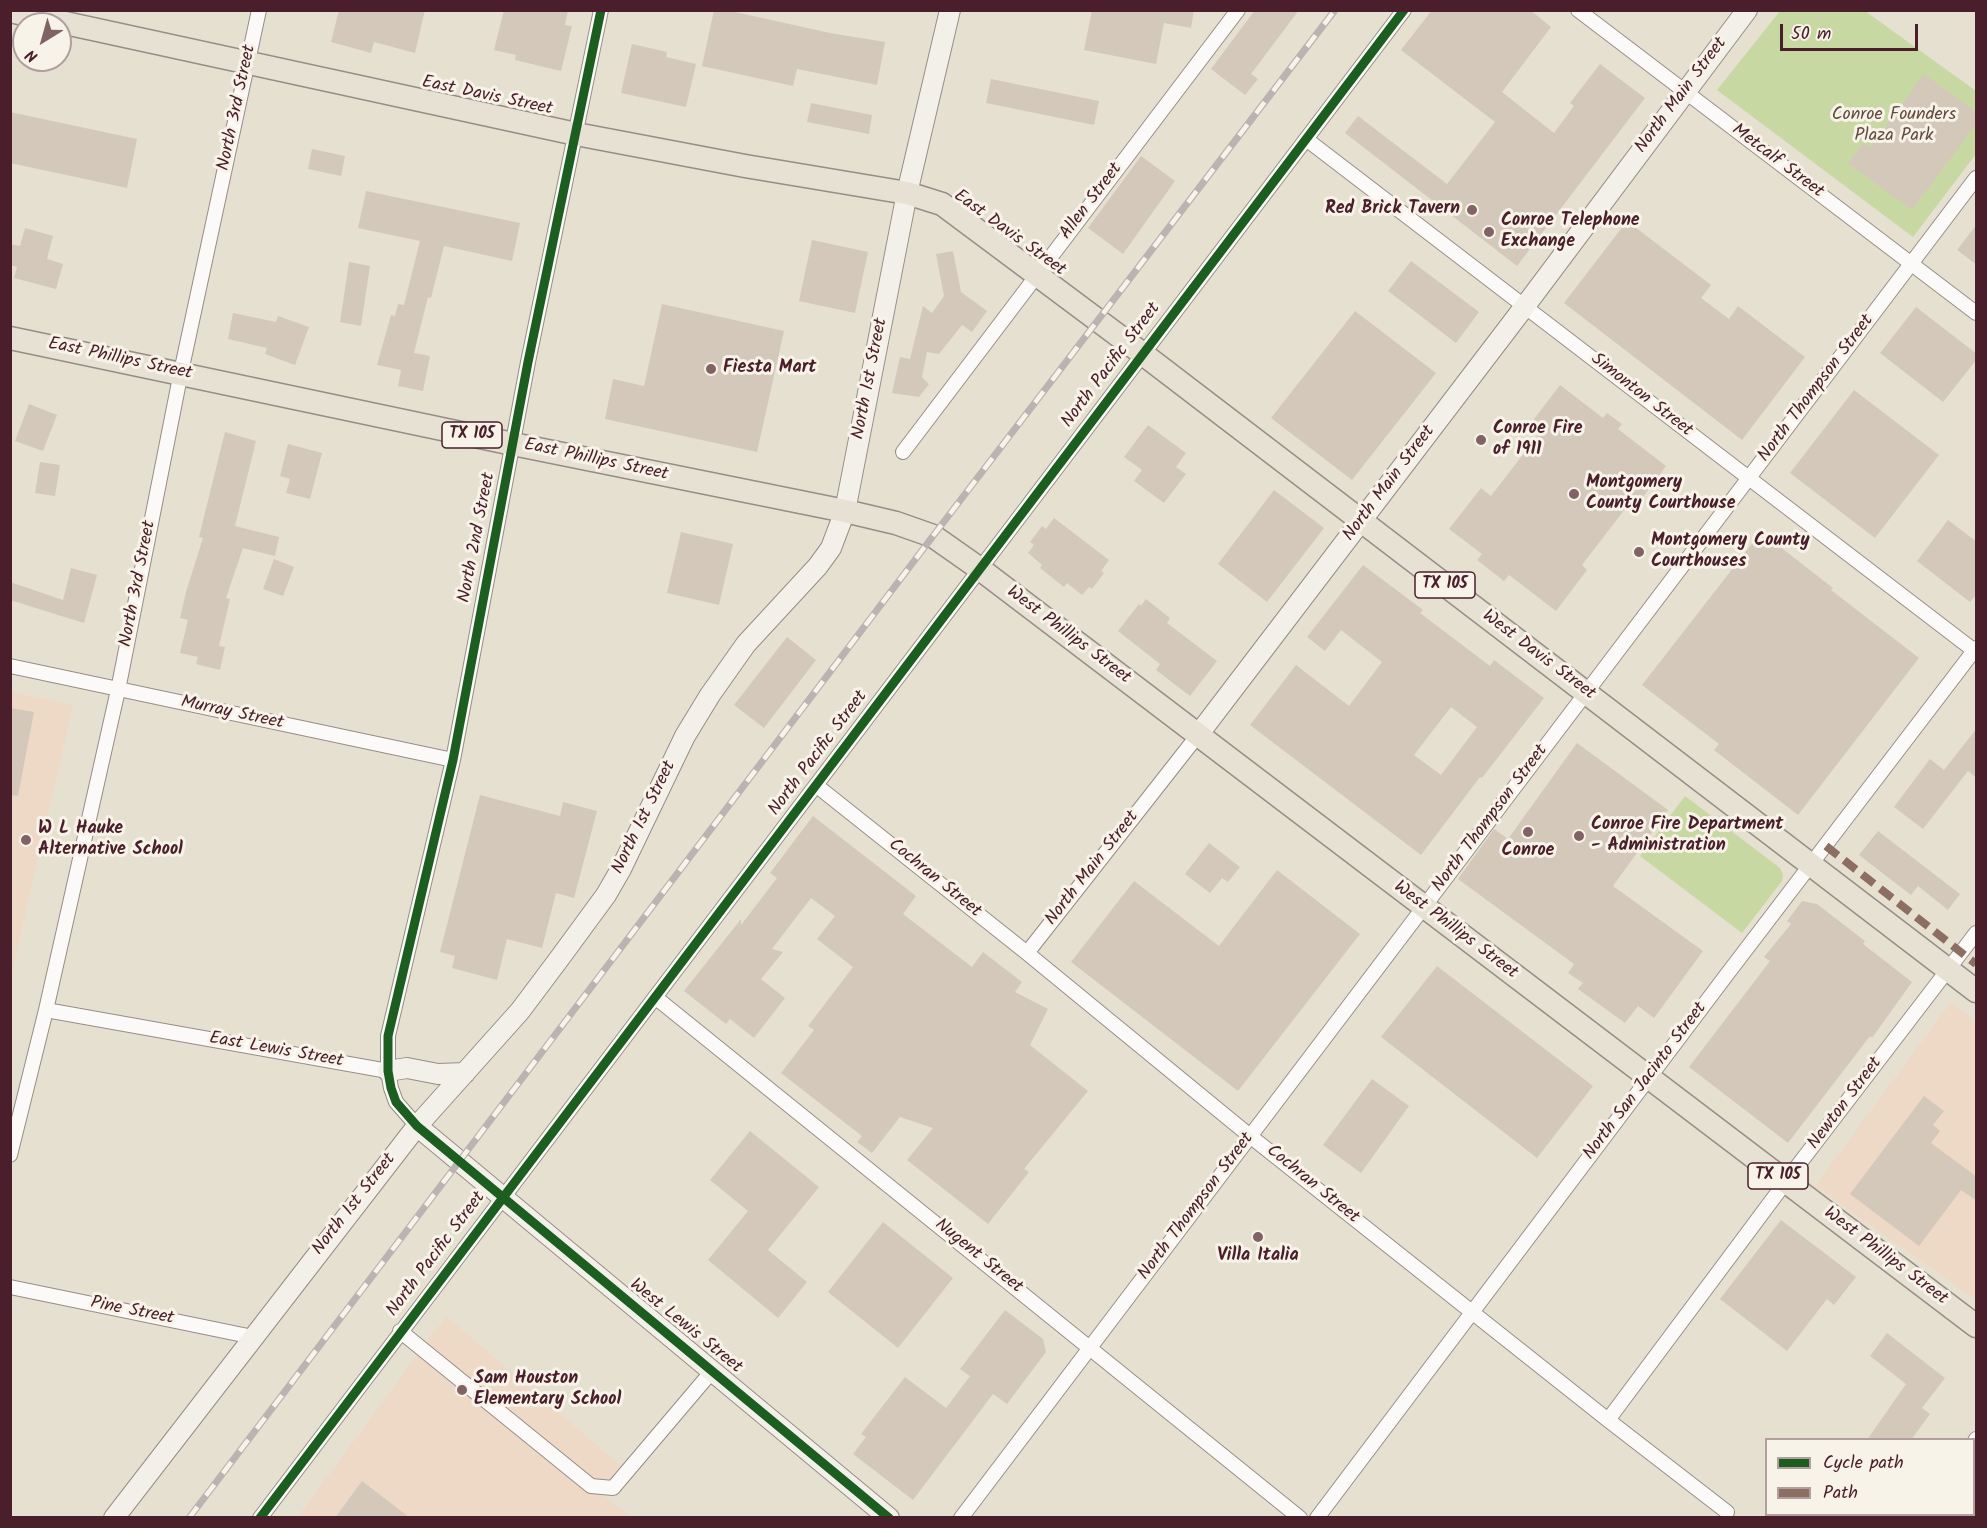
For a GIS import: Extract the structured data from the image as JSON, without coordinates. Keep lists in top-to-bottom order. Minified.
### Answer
{"streets":{"main road":["East Davis Street","East Phillips Street","TX 105","West Phillips Street","West Davis Street"],"street":["North Main Street","North 3rd Street","Metcalf Street","Allen Street","North Pacific Street","North 1st Street","North Thompson Street","Simonton Street","North 2nd Street","Murray Street","Cochran Street","East Lewis Street","North San Jacinto Street","Newton Street","Nugent Street","Pine Street","West Lewis Street"]},"crossings":[["North Main Street","Metcalf Street"],["North Main Street","Simonton Street"],["North Main Street","West Phillips Street"],["North Main Street","West Davis Street"],["North Main Street","Cochran Street"],["East Davis Street","North 3rd Street"],["East Davis Street","Allen Street"],["East Davis Street","North 1st Street"],["East Davis Street","North 2nd Street"],["East Davis Street","West Davis Street"],["North 3rd Street","East Phillips Street"],["North 3rd Street","Murray Street"],["North 3rd Street","East Lewis Street"],["Metcalf Street","North Thompson Street"],["East Phillips Street","North 1st Street"],["East Phillips Street","North 2nd Street"],["East Phillips Street","West Phillips Street"],["North Pacific Street","Simonton Street"],["North Pacific Street","West Phillips Street"],["North Pacific Street","West Davis Street"],["North Pacific Street","Cochran Street"],["North Pacific Street","Nugent Street"],["North Pacific Street","West Lewis Street"],["North 1st Street","Pine Street"],["North 1st Street","West Lewis Street"],["North Thompson Street","Simonton Street"],["North Thompson Street","West Phillips Street"],["North Thompson Street","West Davis Street"],["North Thompson Street","Cochran Street"],["North Thompson Street","Nugent Street"],["Simonton Street","North San Jacinto Street"],["North 2nd Street","Murray Street"],["North 2nd Street","East Lewis Street"],["West Phillips Street","North San Jacinto Street"],["West Phillips Street","Newton Street"],["West Davis Street","North San Jacinto Street"],["West Davis Street","Newton Street"],["Cochran Street","North San Jacinto Street"],["Cochran Street","Newton Street"]],"parks":["Conroe Founders Plaza Park"],"places":["Red Brick Tavern","Conroe Telephone Exchange","Fiesta Mart","Conroe Fire of 1911","Montgomery County Courthouse","Montgomery County Courthouses","Conroe","Conroe Fire Department - Administration","W L Hauke Alternative School","Villa Italia","Sam Houston Elementary School"],"legend":["Cycle path","Path"],"scale_bar":"50 m","north":"bottom left"}
